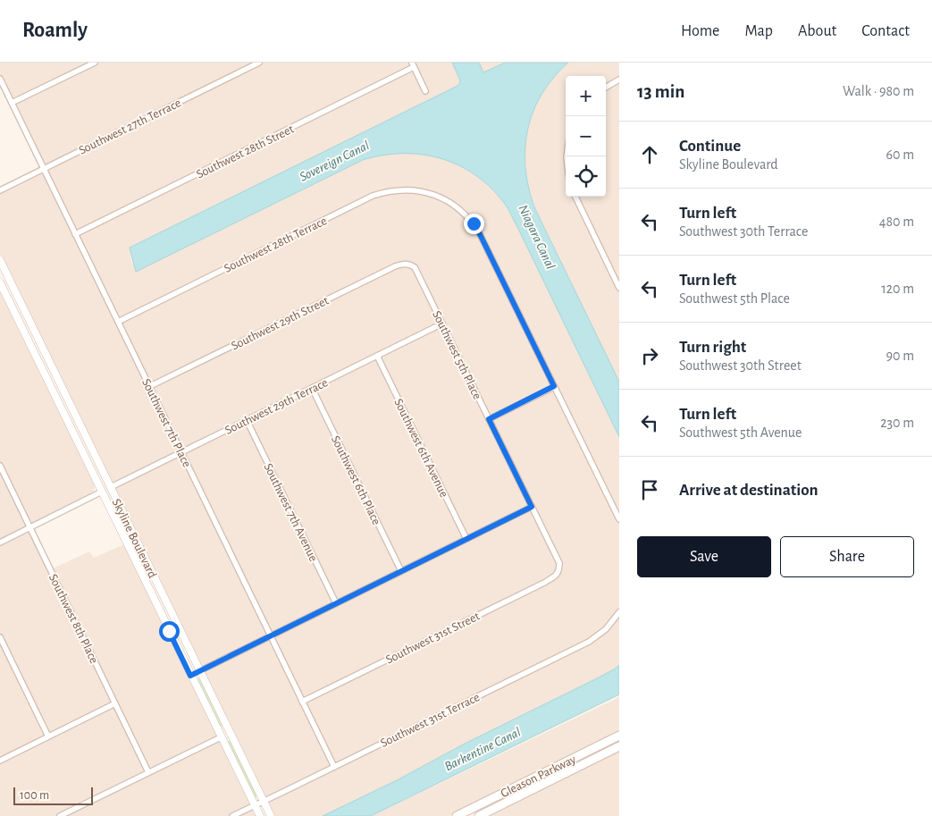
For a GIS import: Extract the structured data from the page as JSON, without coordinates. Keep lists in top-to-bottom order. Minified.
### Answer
{"streets":{"main road":["Gleason Parkway"],"street":["Southwest 27th Terrace","Southwest 28th Street","Southwest 28th Terrace","Southwest 29th Street","Southwest 5th Place","Southwest 29th Terrace","Southwest 7th Place","Southwest 6th Avenue","Southwest 6th Place","Southwest 7th Avenue","Skyline Boulevard","Southwest 8th Place","Southwest 31st Street","Southwest 31st Terrace"]},"crossings":[["Southwest 27th Terrace","Southwest 7th Place"],["Southwest 28th Street","Southwest 7th Place"],["Southwest 28th Terrace","Southwest 7th Place"],["Southwest 29th Street","Southwest 5th Place"],["Southwest 29th Street","Southwest 7th Place"],["Southwest 5th Place","Southwest 29th Terrace"],["Southwest 5th Place","Southwest 31st Street"],["Southwest 29th Terrace","Southwest 7th Place"],["Southwest 29th Terrace","Southwest 6th Avenue"],["Southwest 29th Terrace","Southwest 6th Place"],["Southwest 29th Terrace","Southwest 7th Avenue"],["Southwest 29th Terrace","Skyline Boulevard"],["Southwest 7th Place","Southwest 31st Street"],["Southwest 7th Place","Southwest 31st Terrace"],["Skyline Boulevard","Southwest 31st Terrace"]],"water":["Sovereign Canal","Niagara Canal","Barkentine Canal"],"scale_bar":"100 m","page":{"header":"Roamly","nav":["Home","Map","About","Contact"],"heading":["13 min","Walk · 980 m"],"map_buttons":["+","−"],"list":[["Continue","Skyline Boulevard","60 m"],["Turn left","Southwest 30th Terrace","480 m"],["Turn left","Southwest 5th Place","120 m"],["Turn right","Southwest 30th Street","90 m"],["Turn left","Southwest 5th Avenue","230 m"],"Arrive at destination"],"buttons":["Save","Share"],"scale":"100 m"}}
